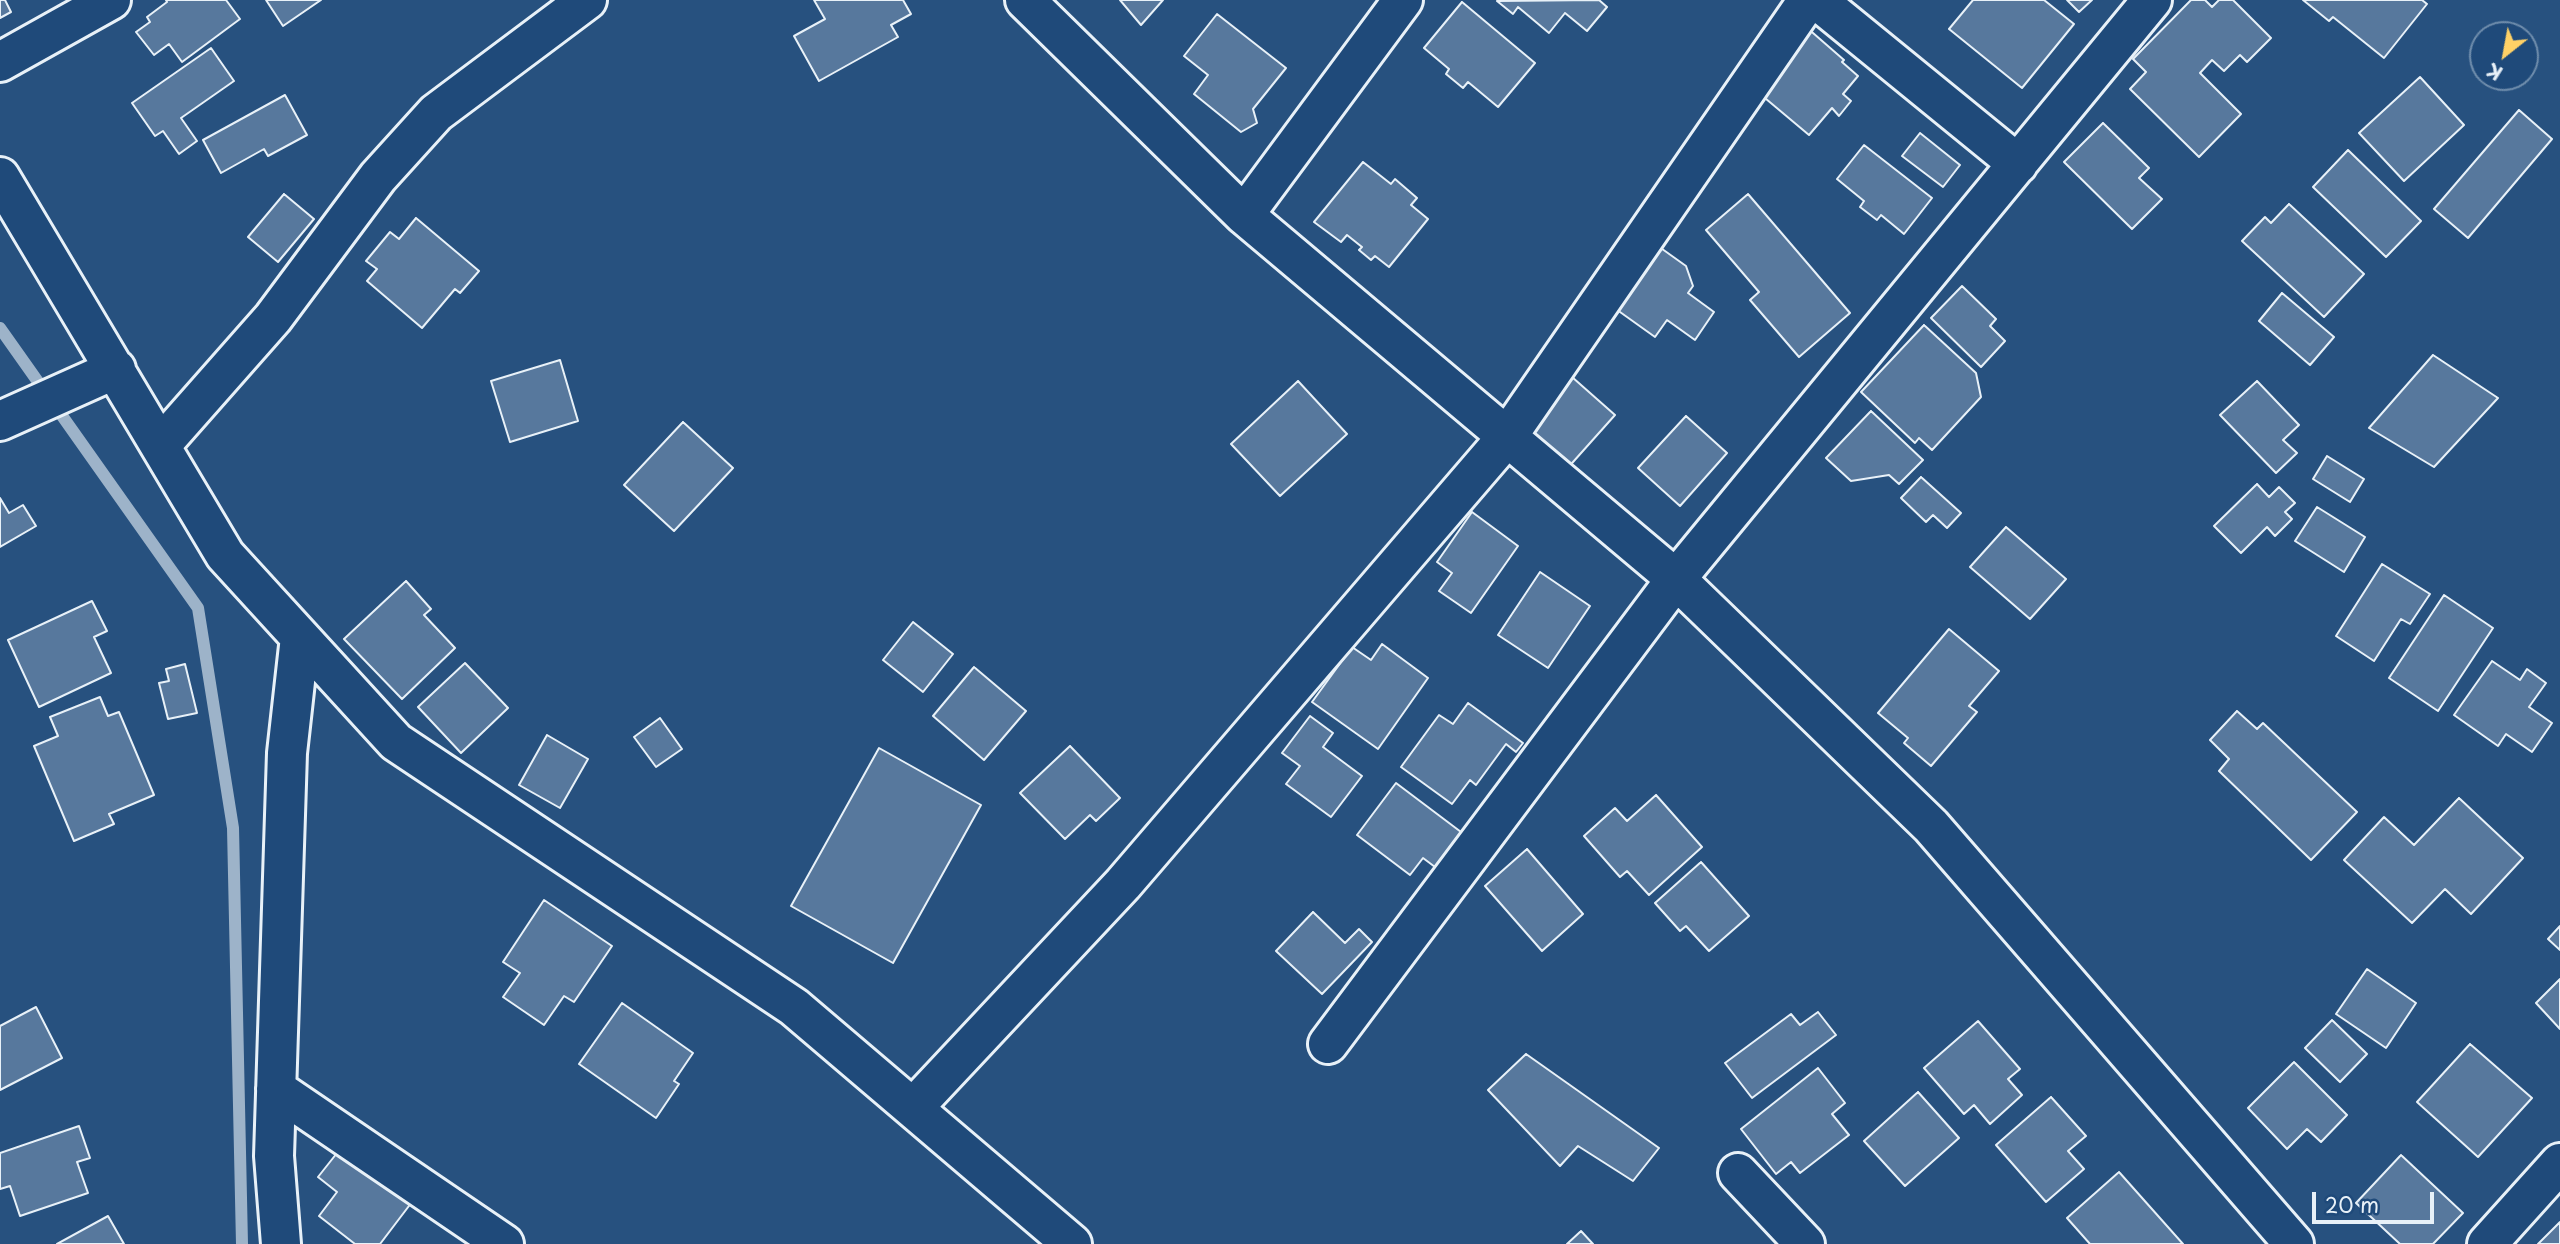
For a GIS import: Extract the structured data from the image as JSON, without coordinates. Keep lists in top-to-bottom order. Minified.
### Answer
{"scale_bar":"20 m","north":"bottom left"}
